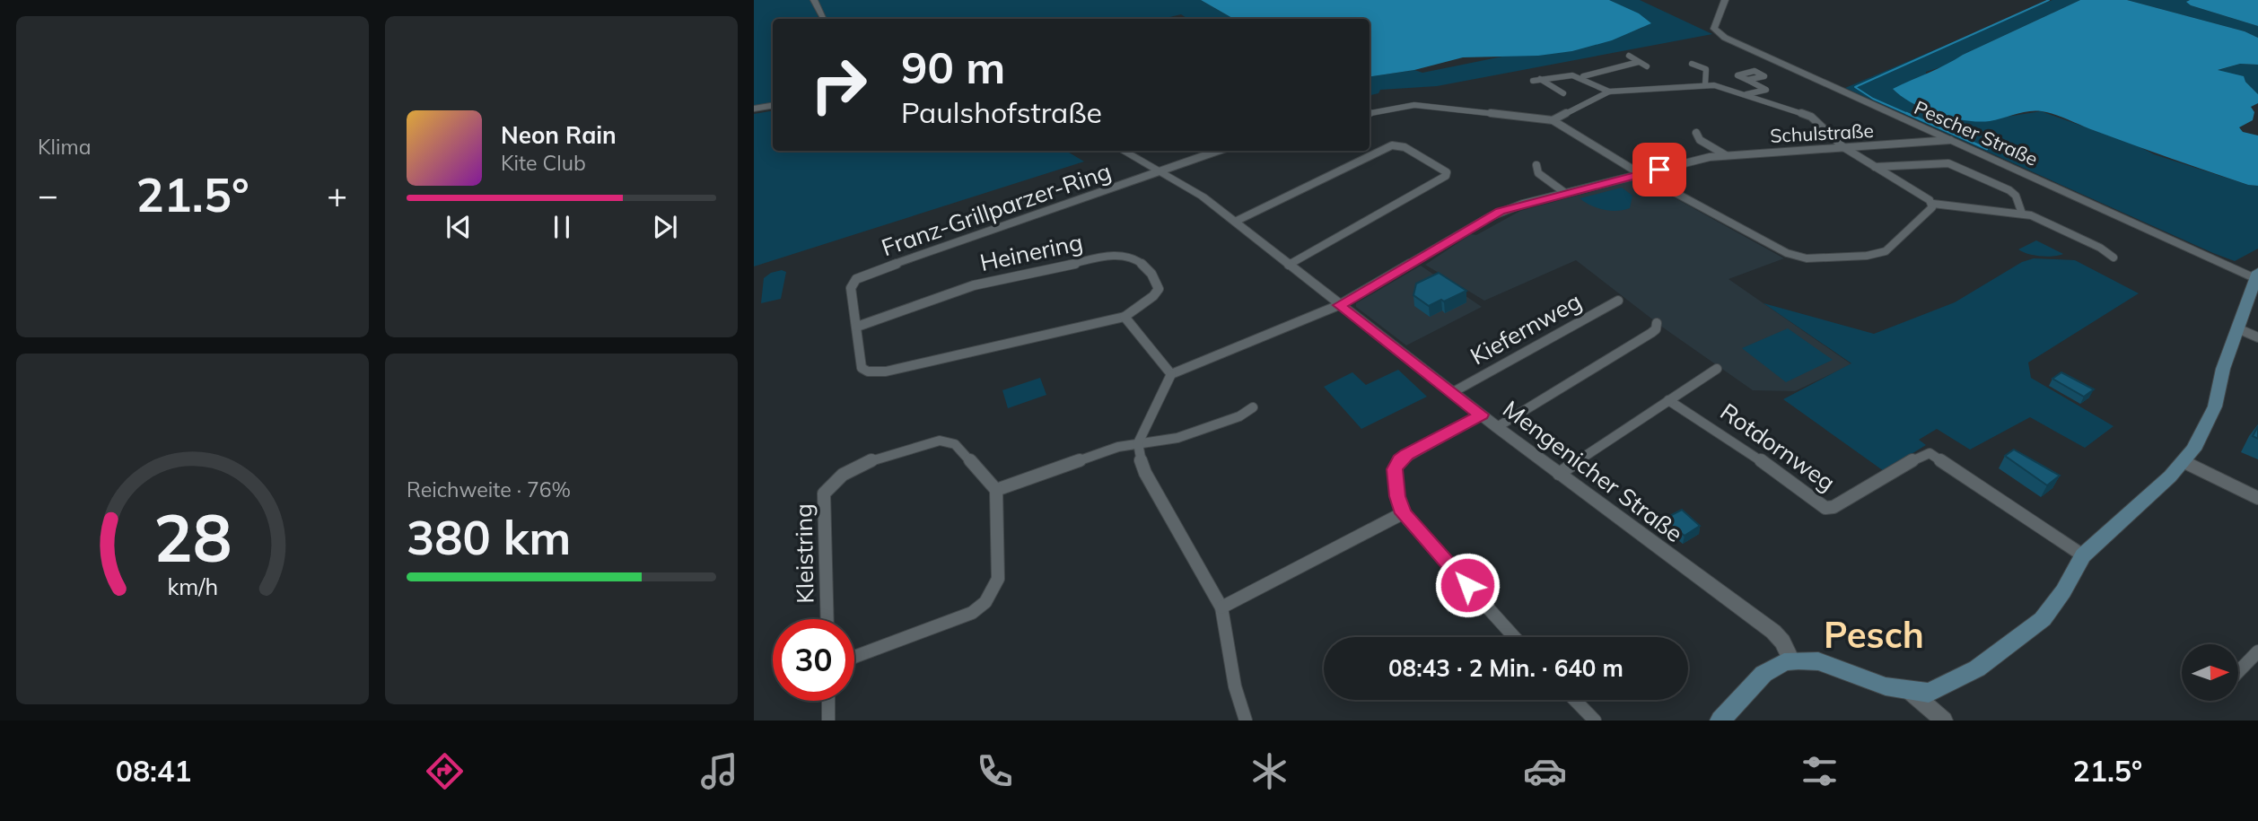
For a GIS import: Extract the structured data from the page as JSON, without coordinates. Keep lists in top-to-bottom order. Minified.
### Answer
{"streets":{"street":["Schulstraße","Pescher Straße","Franz-Grillparzer-Ring","Heinering","Kiefernweg","Rotdornweg","Mengenicher Straße","Kleistring"]},"crossings":[["Schulstraße","Pescher Straße"],["Schulstraße","Mengenicher Straße"],["Franz-Grillparzer-Ring","Heinering"],["Franz-Grillparzer-Ring","Mengenicher Straße"],["Kiefernweg","Mengenicher Straße"]],"districts":["Pesch"],"north":"right","page":{"tile":["Klima",["Reichweite · 76%","380 km"]],"turn":["90 m","Paulshofstraße"],"song":["Neon Rain","Kite Club"],"heat":["−","21.5°","+"],"limit":"30","trip":"08:43 · 2 Min. · 640 m","tabs":["08:41","21.5°"],"gauge":["28","km/h"]}}
